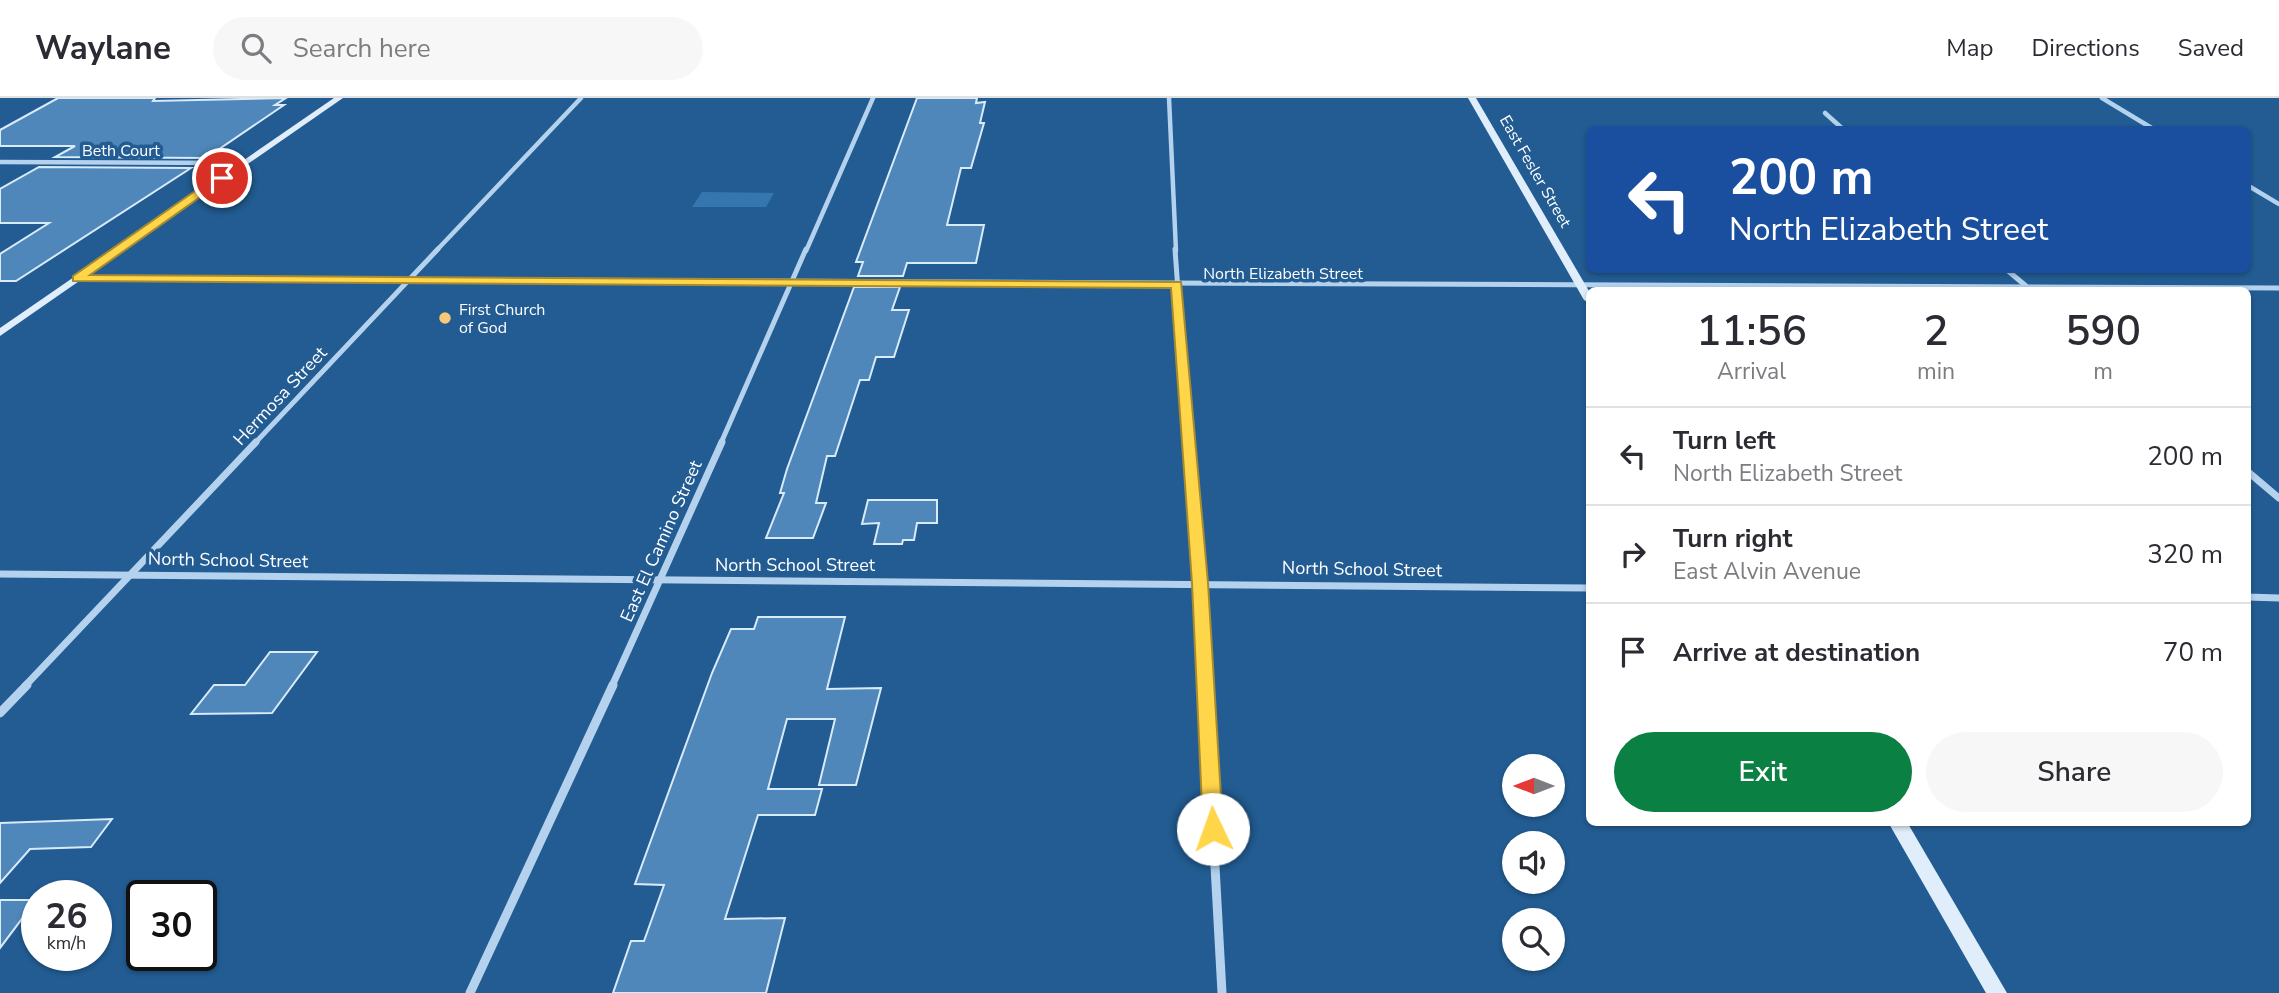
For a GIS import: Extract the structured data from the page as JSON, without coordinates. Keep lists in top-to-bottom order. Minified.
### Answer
{"streets":{"street":["Beth Court","East Fesler Street","North Elizabeth Street","Hermosa Street","East El Camino Street","North School Street"]},"crossings":[["East Fesler Street","North Elizabeth Street"],["North Elizabeth Street","Hermosa Street"],["North Elizabeth Street","East El Camino Street"],["Hermosa Street","North School Street"],["East El Camino Street","North School Street"]],"places":["First Church of God"],"north":"left","page":{"header":"Waylane","search":"Search here","nav":["Map","Directions","Saved"],"turn":["200 m","North Elizabeth Street"],"eta":["11:56","Arrival","2","min","590","m"],"list":[{"name":"Turn left","note":"North Elizabeth Street","value":"200 m"},{"name":"Turn right","note":"East Alvin Avenue","value":"320 m"},{"name":"Arrive at destination","value":"70 m"}],"buttons":["Exit","Share"],"speed":"26 km/h","limit":"30"}}
